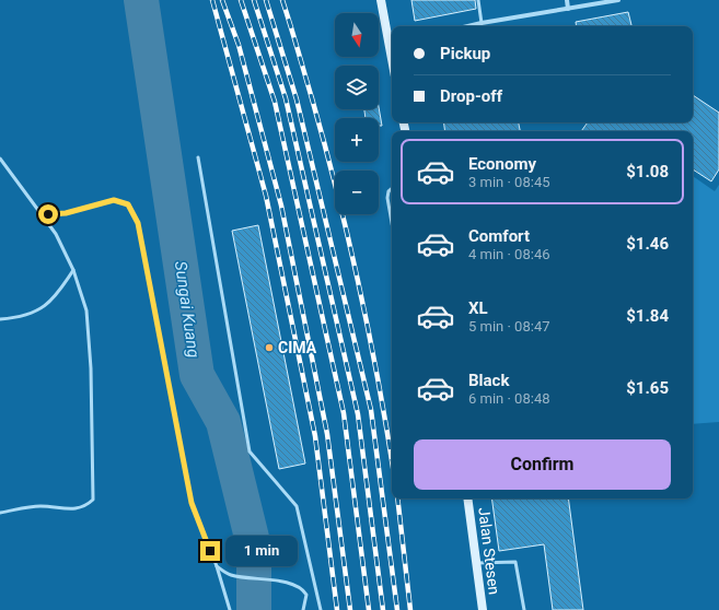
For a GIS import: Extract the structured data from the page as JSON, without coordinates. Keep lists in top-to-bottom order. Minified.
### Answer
{"streets":{"main road":["Jalan Stesen"]},"water":["Sungai Kuang"],"places":["CIMA"],"north":"bottom","page":{"map_buttons":["+","−"],"banner":["Pickup","Drop-off"],"list":[{"name":"Economy","note":"3 min · 08:45","value":"$1.08"},{"name":"Comfort","note":"4 min · 08:46","value":"$1.46"},{"name":"XL","note":"5 min · 08:47","value":"$1.84"},{"name":"Black","note":"6 min · 08:48","value":"$1.65"}],"buttons":"Confirm","bubble":"1 min"}}
